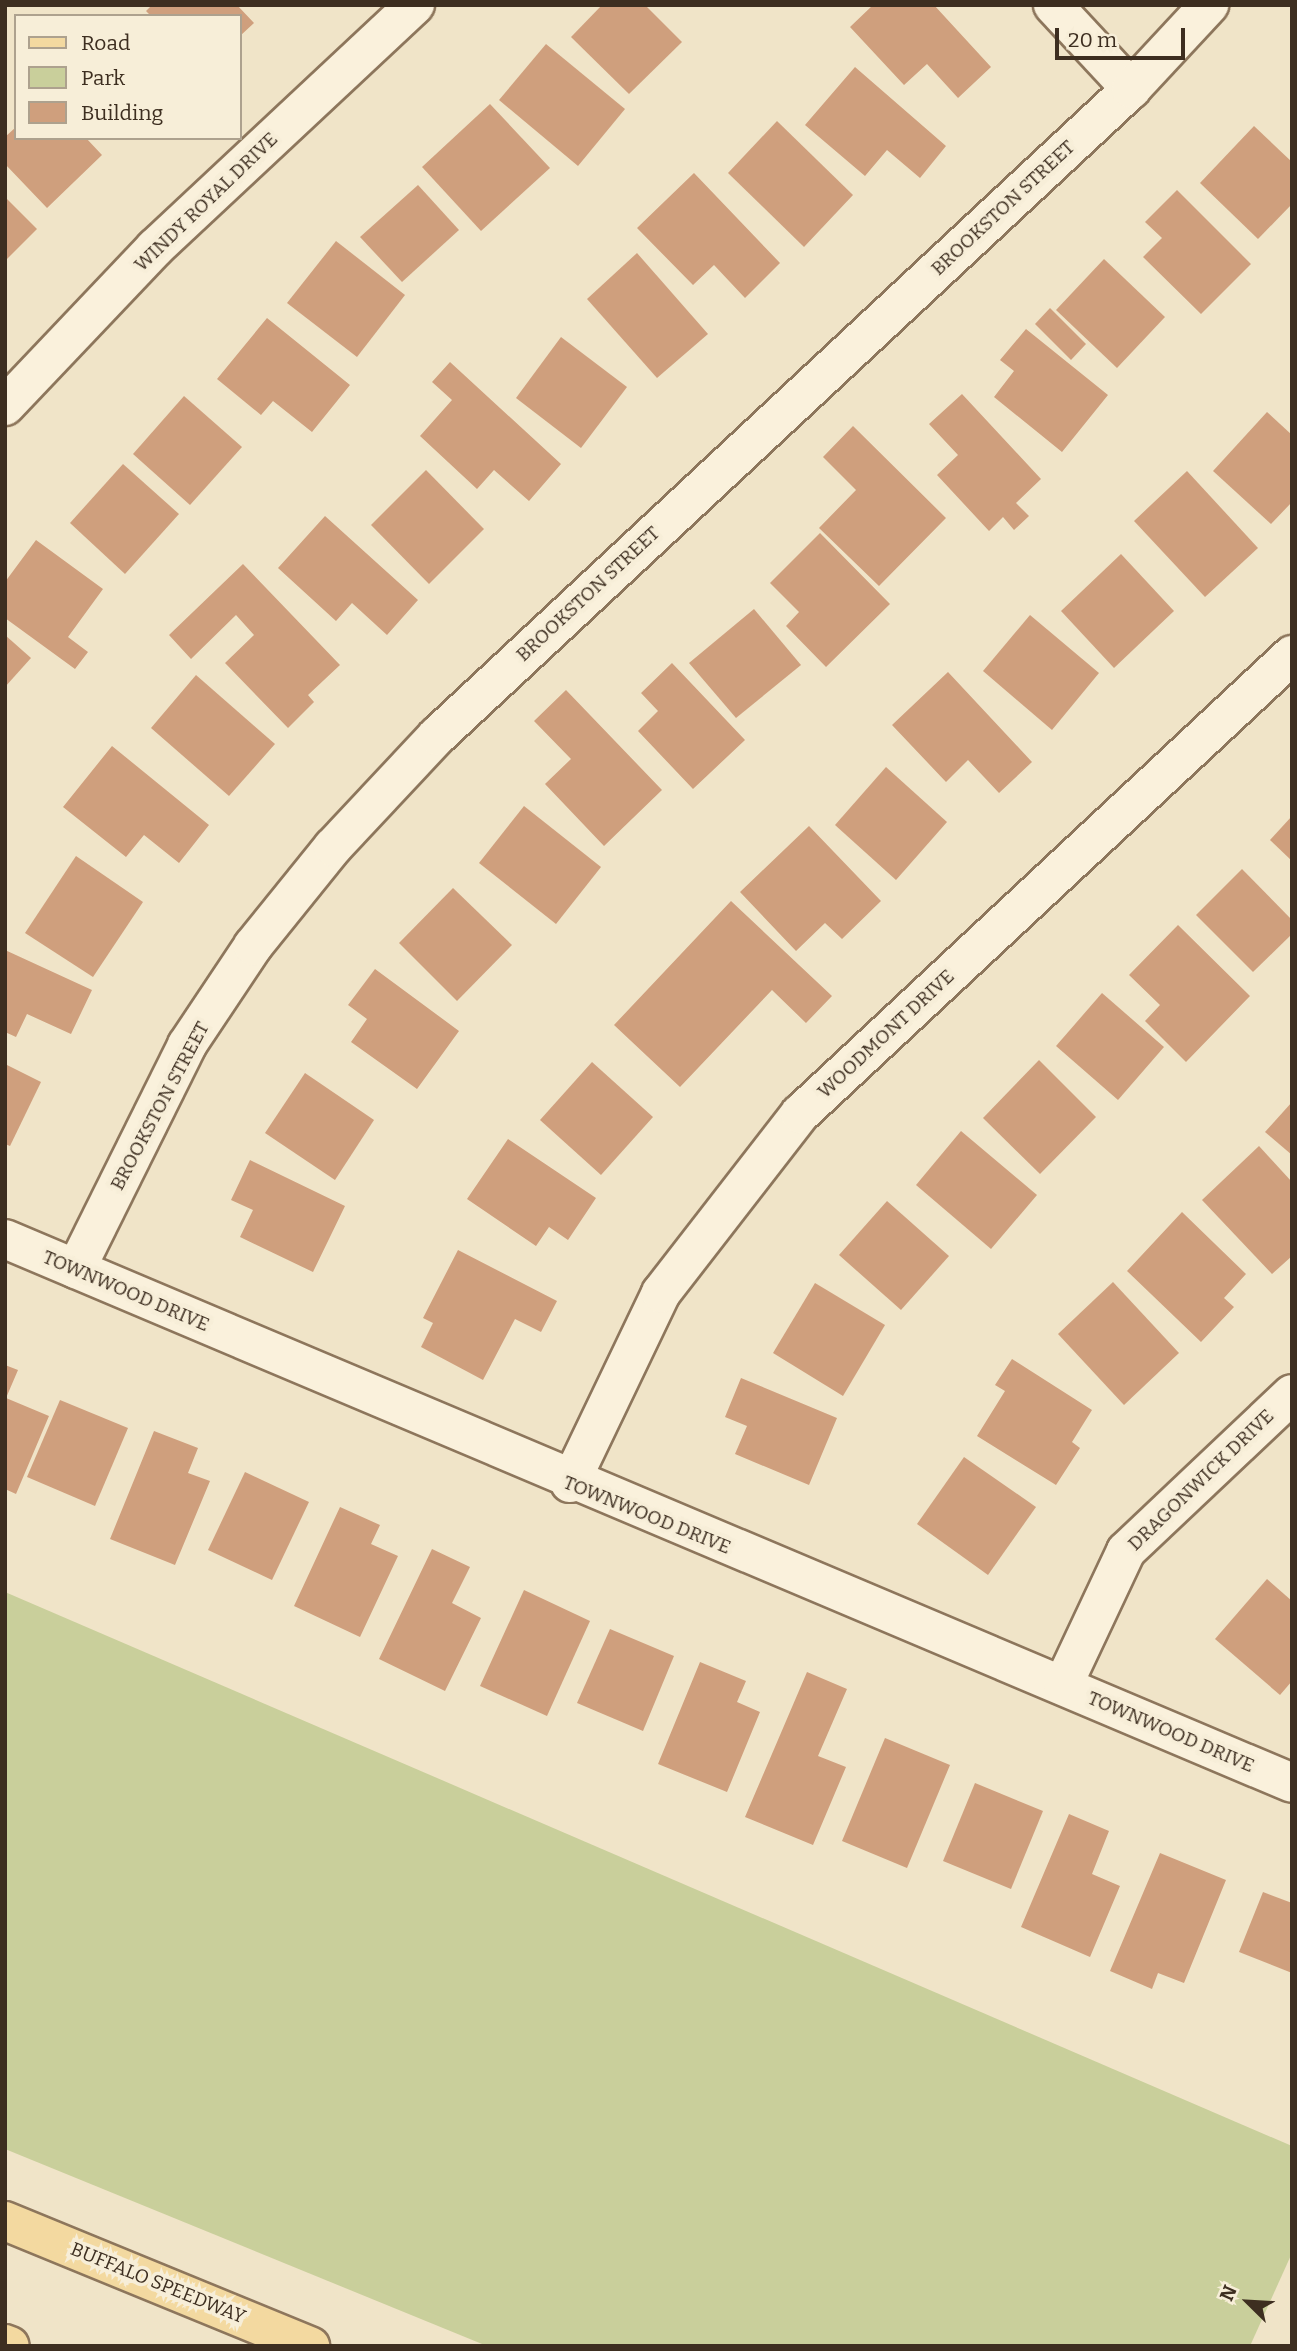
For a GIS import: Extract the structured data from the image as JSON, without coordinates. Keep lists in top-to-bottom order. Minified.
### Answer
{"streets":{"main road":["BUFFALO SPEEDWAY"],"street":["WINDY ROYAL DRIVE","BROOKSTON STREET","WOODMONT DRIVE","TOWNWOOD DRIVE","DRAGONWICK DRIVE"]},"crossings":[["BROOKSTON STREET","TOWNWOOD DRIVE"],["WOODMONT DRIVE","TOWNWOOD DRIVE"],["TOWNWOOD DRIVE","DRAGONWICK DRIVE"]],"legend":["Road","Park","Building"],"scale_bar":"20 m","north":"top left"}
